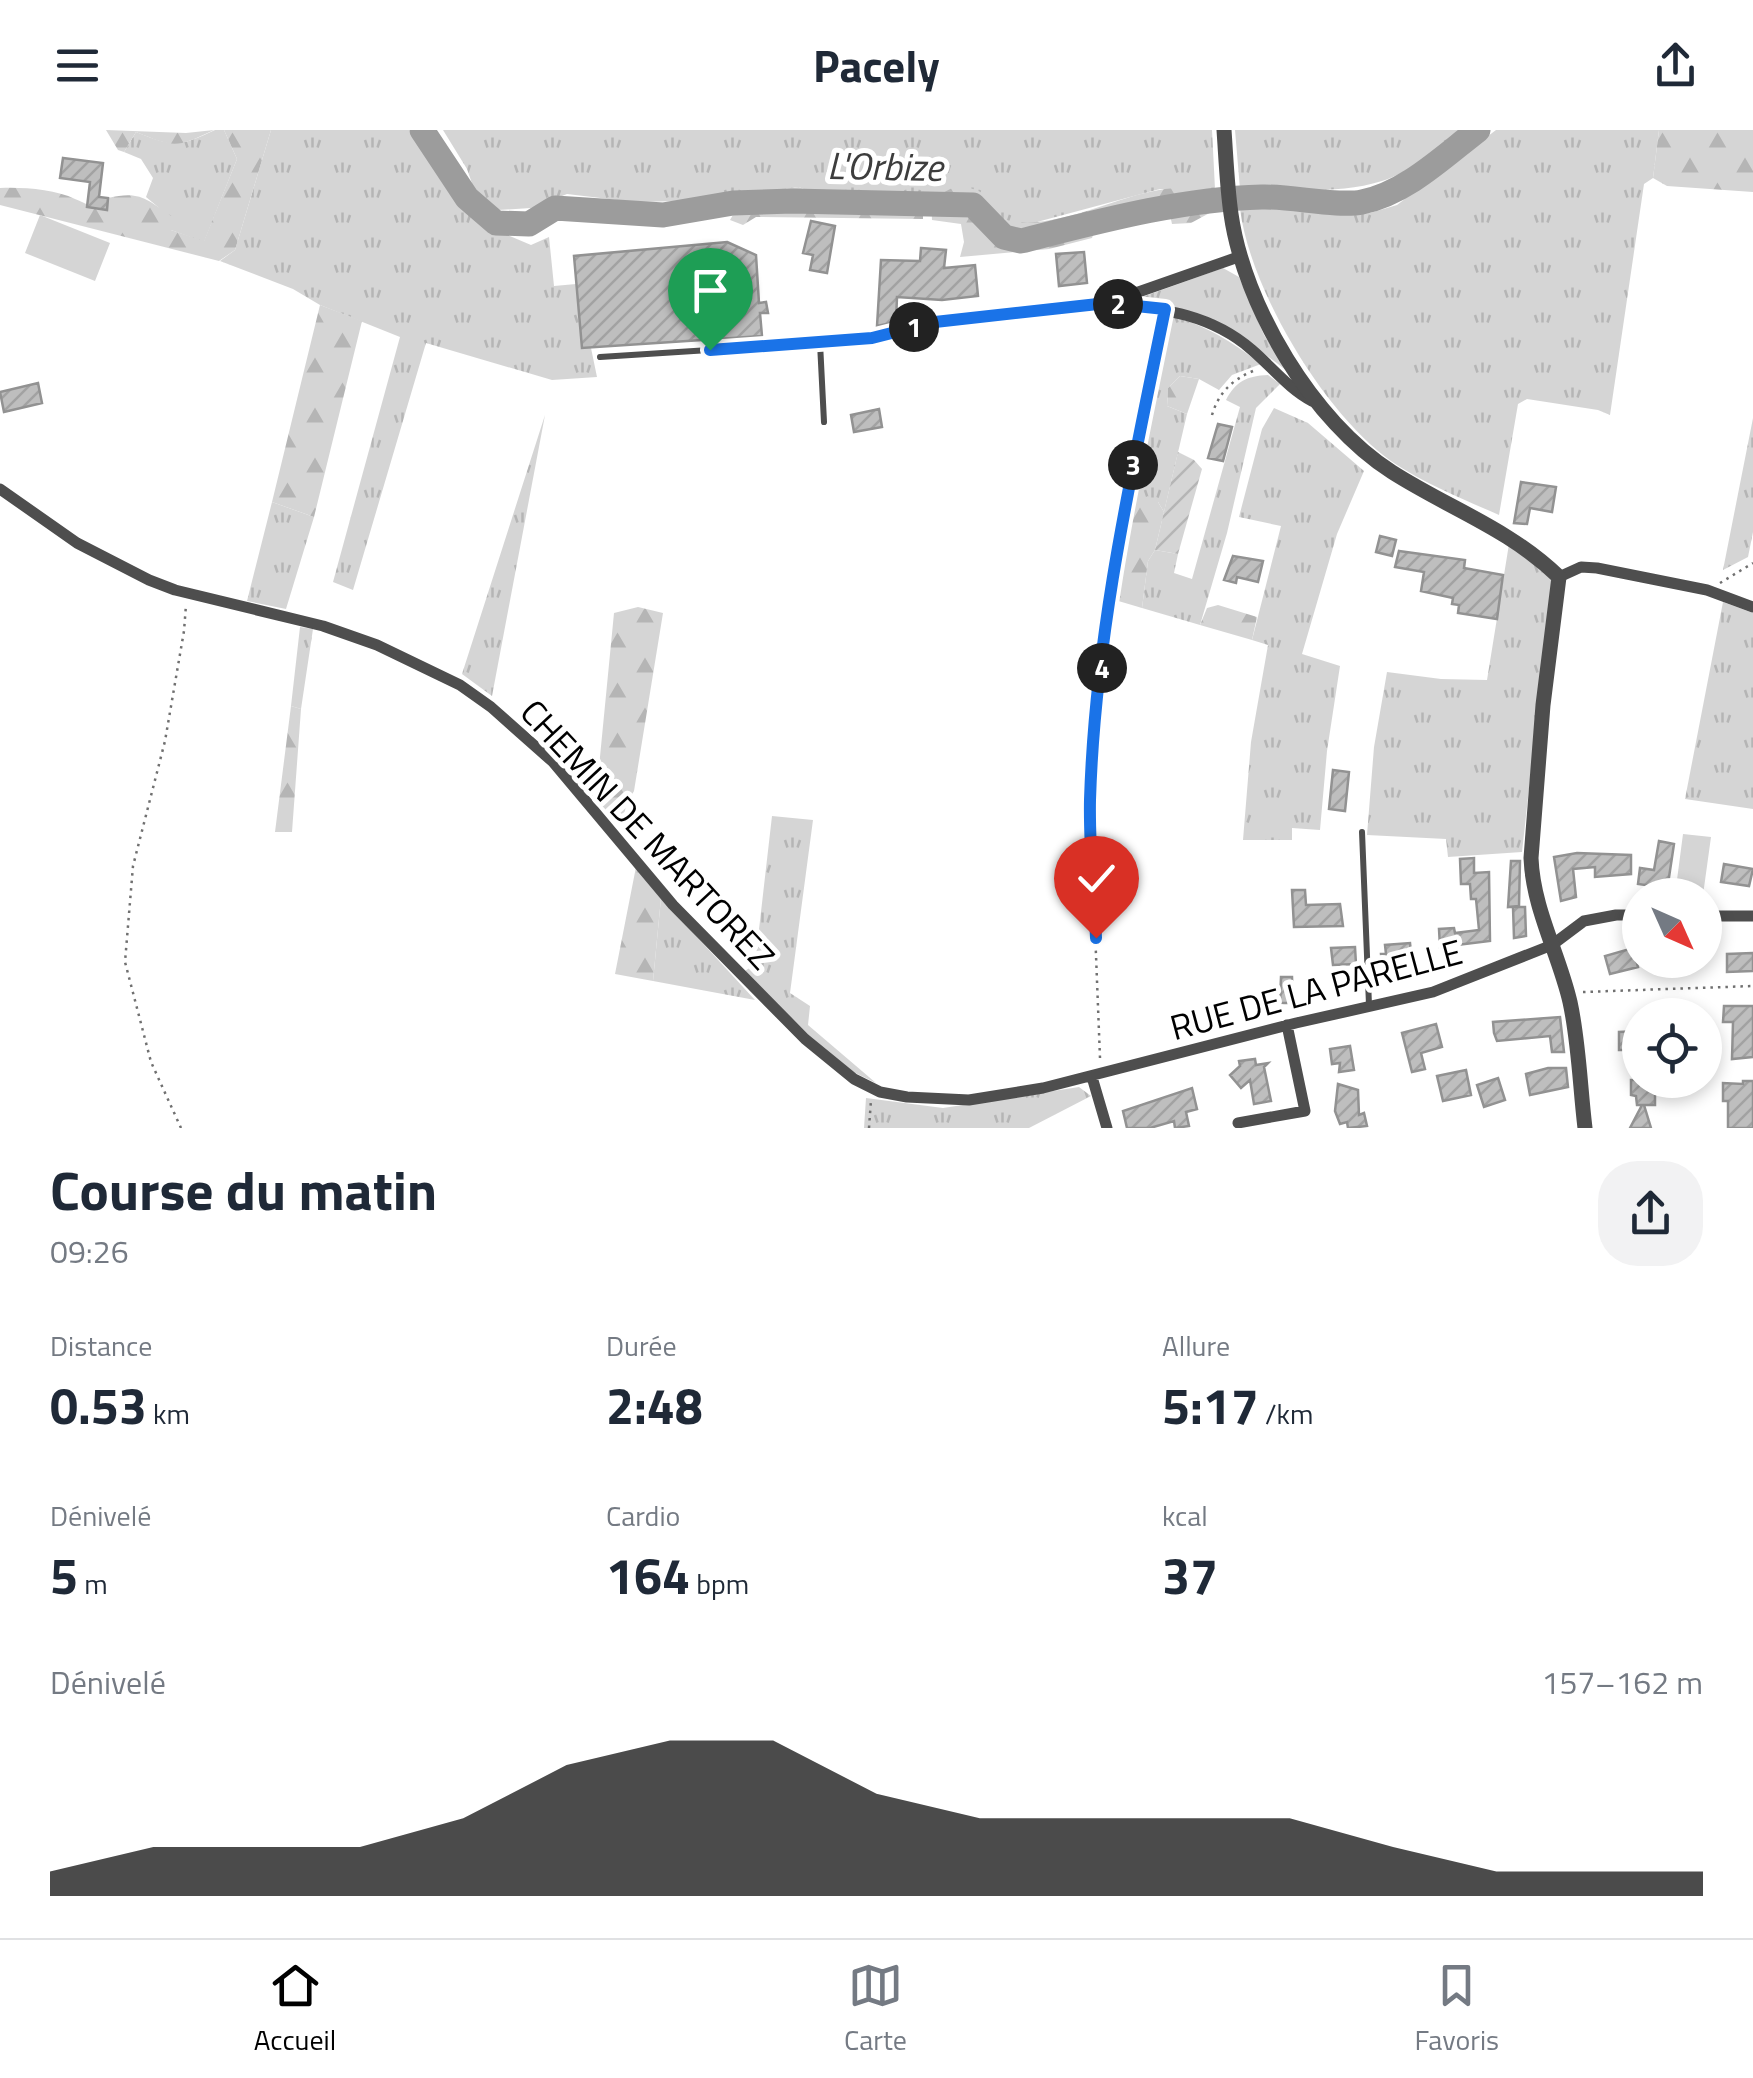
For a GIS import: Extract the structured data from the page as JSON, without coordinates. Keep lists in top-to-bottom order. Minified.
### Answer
{"streets":{"street":["CHEMIN DE MARTOREZ","RUE DE LA PARELLE"]},"crossings":[["CHEMIN DE MARTOREZ","RUE DE LA PARELLE"]],"water":["L'Orbize"],"north":"bottom right","page":{"header":"Pacely","pins":["2","1","3","4"],"heading":["Course du matin","09:26"],"stats":[["Distance","0.53 km"],["Durée","2:48"],["Allure","5:17 /km"],["Dénivelé","5 m"],["Cardio","164 bpm"],["kcal","37"]],"chart":["Dénivelé","157–162 m"],"tabs":["Accueil","Carte","Favoris"]}}
